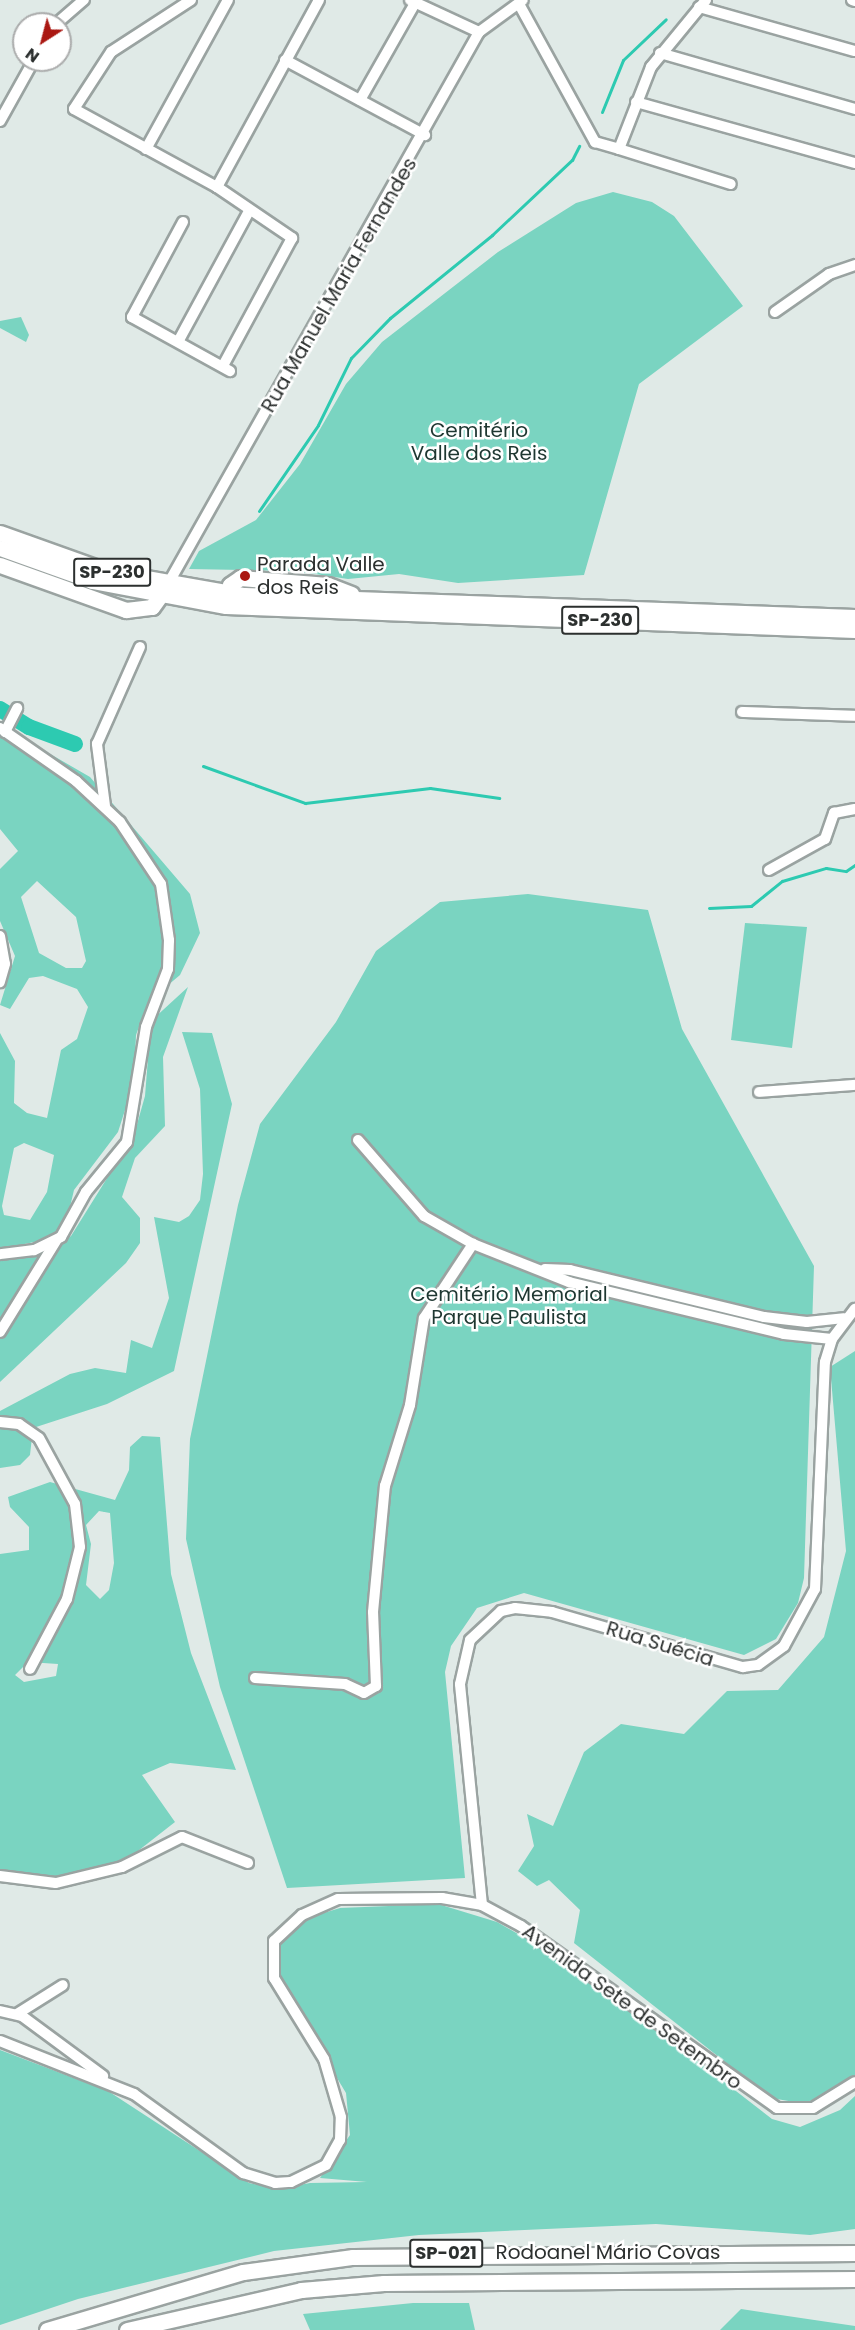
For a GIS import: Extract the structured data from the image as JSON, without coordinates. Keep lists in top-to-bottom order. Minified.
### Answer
{"streets":{"highway":["SP-230","Rodoanel Mário Covas","SP-021"],"street":["Rua Manuel Maria Fernandes","Rua Suécia","Avenida Sete de Setembro"]},"crossings":[["Rua Manuel Maria Fernandes","SP-230"],["Rua Suécia","Avenida Sete de Setembro"]],"parks":["Cemitério Valle dos Reis","Cemitério Memorial Parque Paulista"],"places":["Parada Valle dos Reis"],"north":"bottom left"}
